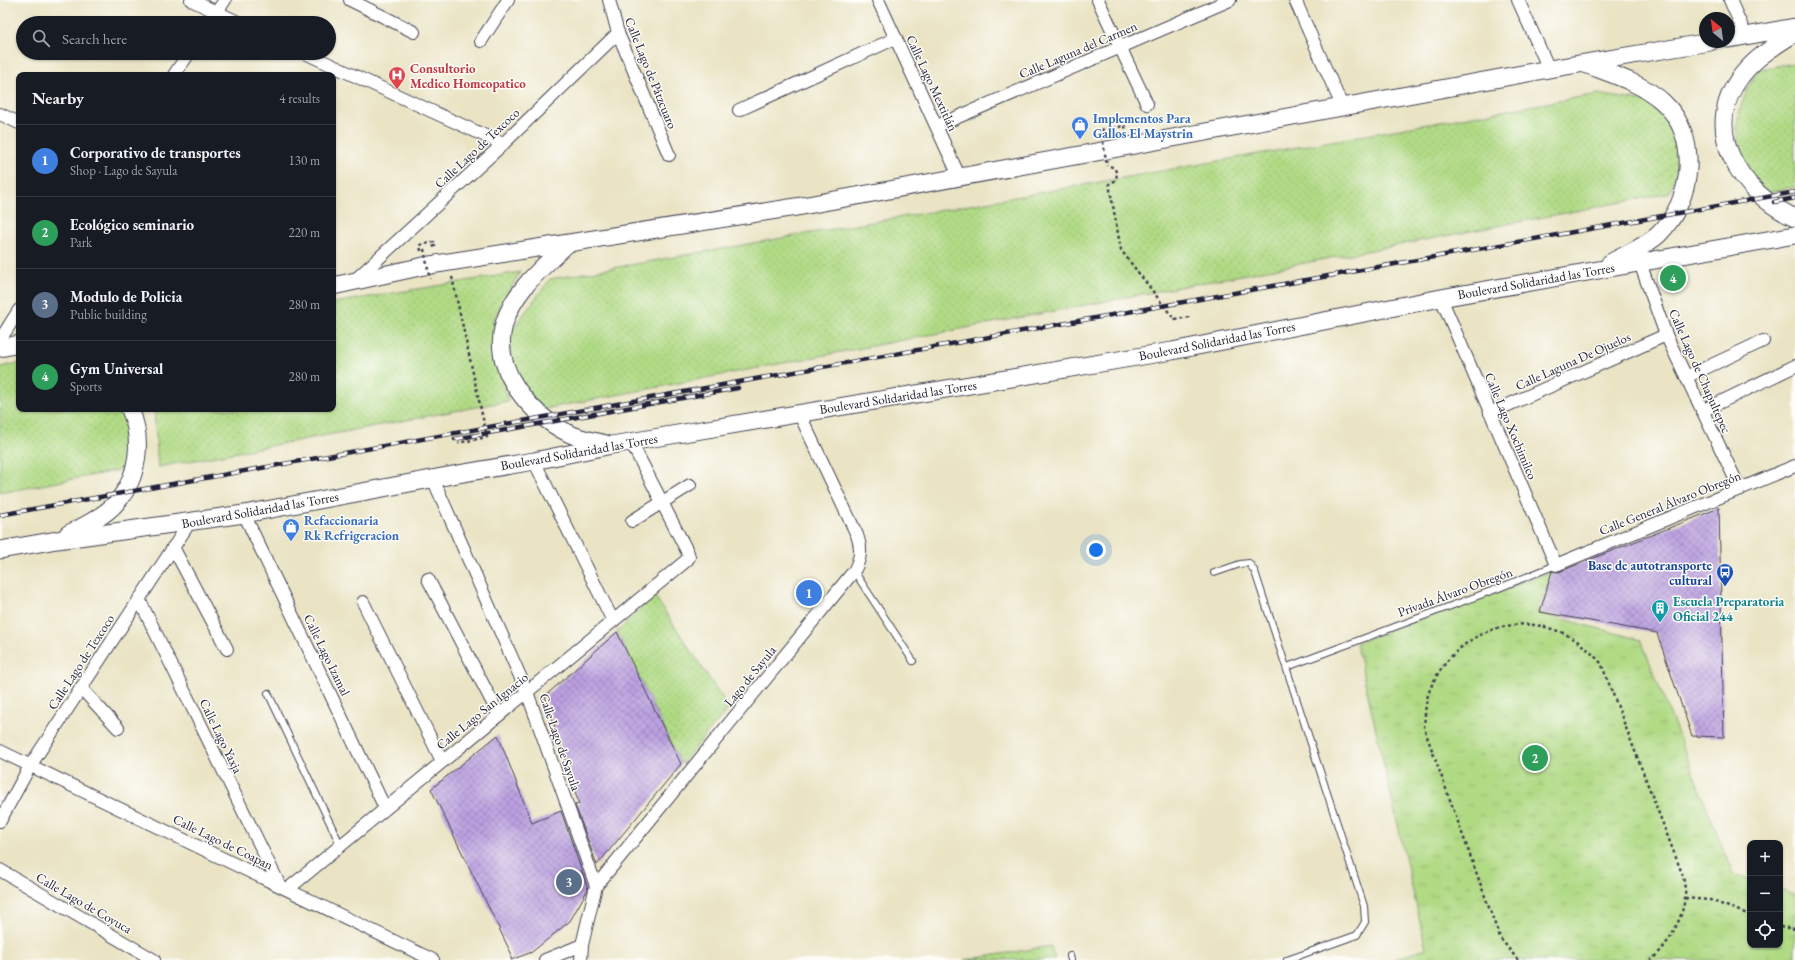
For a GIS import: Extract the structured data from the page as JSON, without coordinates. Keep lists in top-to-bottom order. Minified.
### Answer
{"streets":{"main road":["Boulevard Solidaridad las Torres"],"street":["Calle Laguna del Carmen","Calle Lago de Pátzcuaro","Calle Lago Mextitlán","Calle Lago de Texcoco","Calle Laguna De Ojuelos","Calle Lago de Chapultepec","Calle Lago Xochimilco","Calle General Álvaro Obregón","Calle Lago Izamal","Lago de Sayula","Calle Lago San Ignacio","Calle Lago Yaxja","Calle Lago de Sayula","Calle Lago de Coapan","Calle Lago de Coyuca"],"lane":["Privada Álvaro Obregón"]},"crossings":[["Calle Laguna del Carmen","Calle Lago Mextitlán"],["Calle Lago de Pátzcuaro","Calle Lago de Texcoco"],["Calle Lago de Texcoco","Boulevard Solidaridad las Torres"],["Calle Lago de Texcoco","Calle Lago Yaxja"],["Calle Lago de Texcoco","Calle Lago de Coapan"],["Boulevard Solidaridad las Torres","Calle Lago de Chapultepec"],["Boulevard Solidaridad las Torres","Calle Lago Xochimilco"],["Boulevard Solidaridad las Torres","Calle Lago Izamal"],["Boulevard Solidaridad las Torres","Lago de Sayula"],["Boulevard Solidaridad las Torres","Calle Lago de Sayula"],["Calle Laguna De Ojuelos","Calle Lago de Chapultepec"],["Calle Laguna De Ojuelos","Calle Lago Xochimilco"],["Calle Lago de Chapultepec","Calle General Álvaro Obregón"],["Calle Lago Xochimilco","Calle General Álvaro Obregón"],["Calle Lago Xochimilco","Privada Álvaro Obregón"],["Calle General Álvaro Obregón","Privada Álvaro Obregón"],["Calle Lago Izamal","Calle Lago San Ignacio"],["Lago de Sayula","Calle Lago de Sayula"],["Calle Lago San Ignacio","Calle Lago Yaxja"],["Calle Lago San Ignacio","Calle Lago de Sayula"],["Calle Lago San Ignacio","Calle Lago de Coapan"],["Calle Lago Yaxja","Calle Lago de Coapan"]],"places":{"hospital":["Consultorio Medico Homeopatico"],"shop":["Implementos Para Gallos El Maystrin","Refaccionaria Rk Refrigeracion"],"bus stop":["Base de autotransporte cultural"],"building":["Escuela Preparatoria Oficial 244"]},"north":"top left","page":{"search":"Search here","heading":["Nearby","4 results"],"list":[{"mark":"1","name":"Corporativo de transportes","note":"Shop · Lago de Sayula","value":"130 m"},{"mark":"2","name":"Ecológico seminario","note":"Park","value":"220 m"},{"mark":"3","name":"Modulo de Policia","note":"Public building","value":"280 m"},{"mark":"4","name":"Gym Universal","note":"Sports","value":"280 m"}],"pins":["4","1","2","3"],"map_buttons":["+","−"]}}
